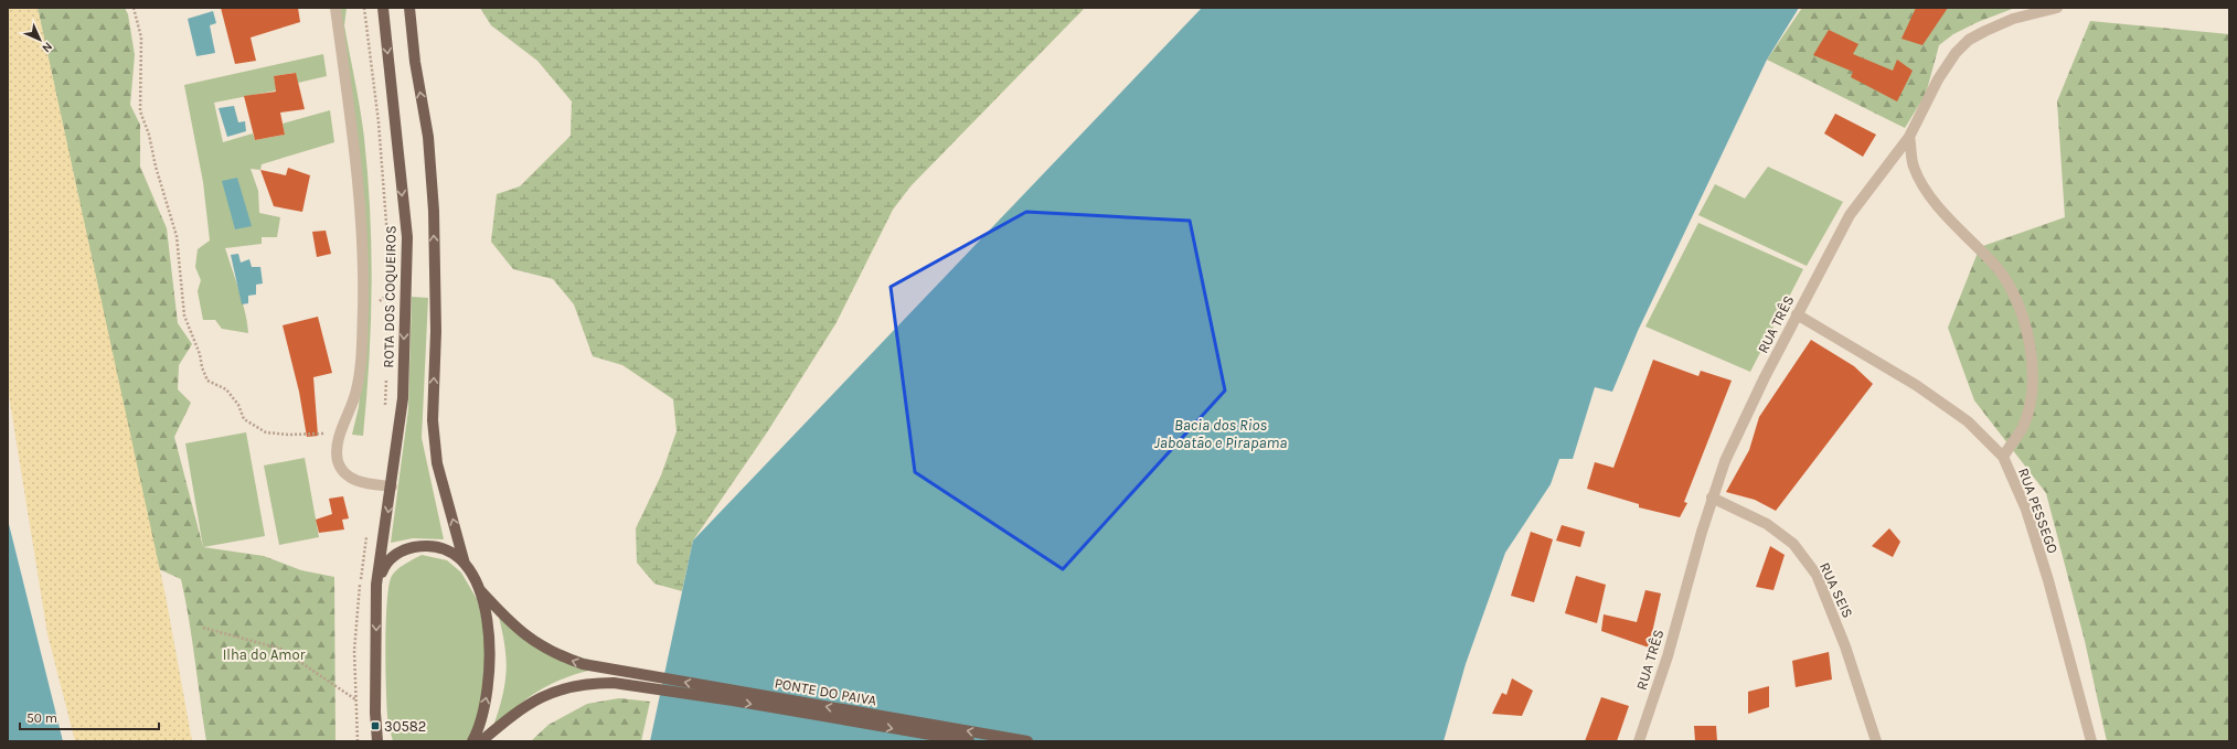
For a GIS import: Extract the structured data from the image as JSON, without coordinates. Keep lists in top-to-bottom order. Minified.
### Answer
{"streets":{"main road":["ROTA DOS COQUEIROS","PONTE DO PAIVA"],"street":["RUA TRÊS","RUA PESSEGO","RUA SEIS"]},"crossings":[["ROTA DOS COQUEIROS","PONTE DO PAIVA"],["RUA TRÊS","RUA PESSEGO"],["RUA TRÊS","RUA SEIS"]],"water":["Bacia dos Rios Jaboatão e Pirapama"],"parks":["Ilha do Amor"],"places":{"transit":["30582"]},"scale_bar":"50 m","north":"bottom right"}
